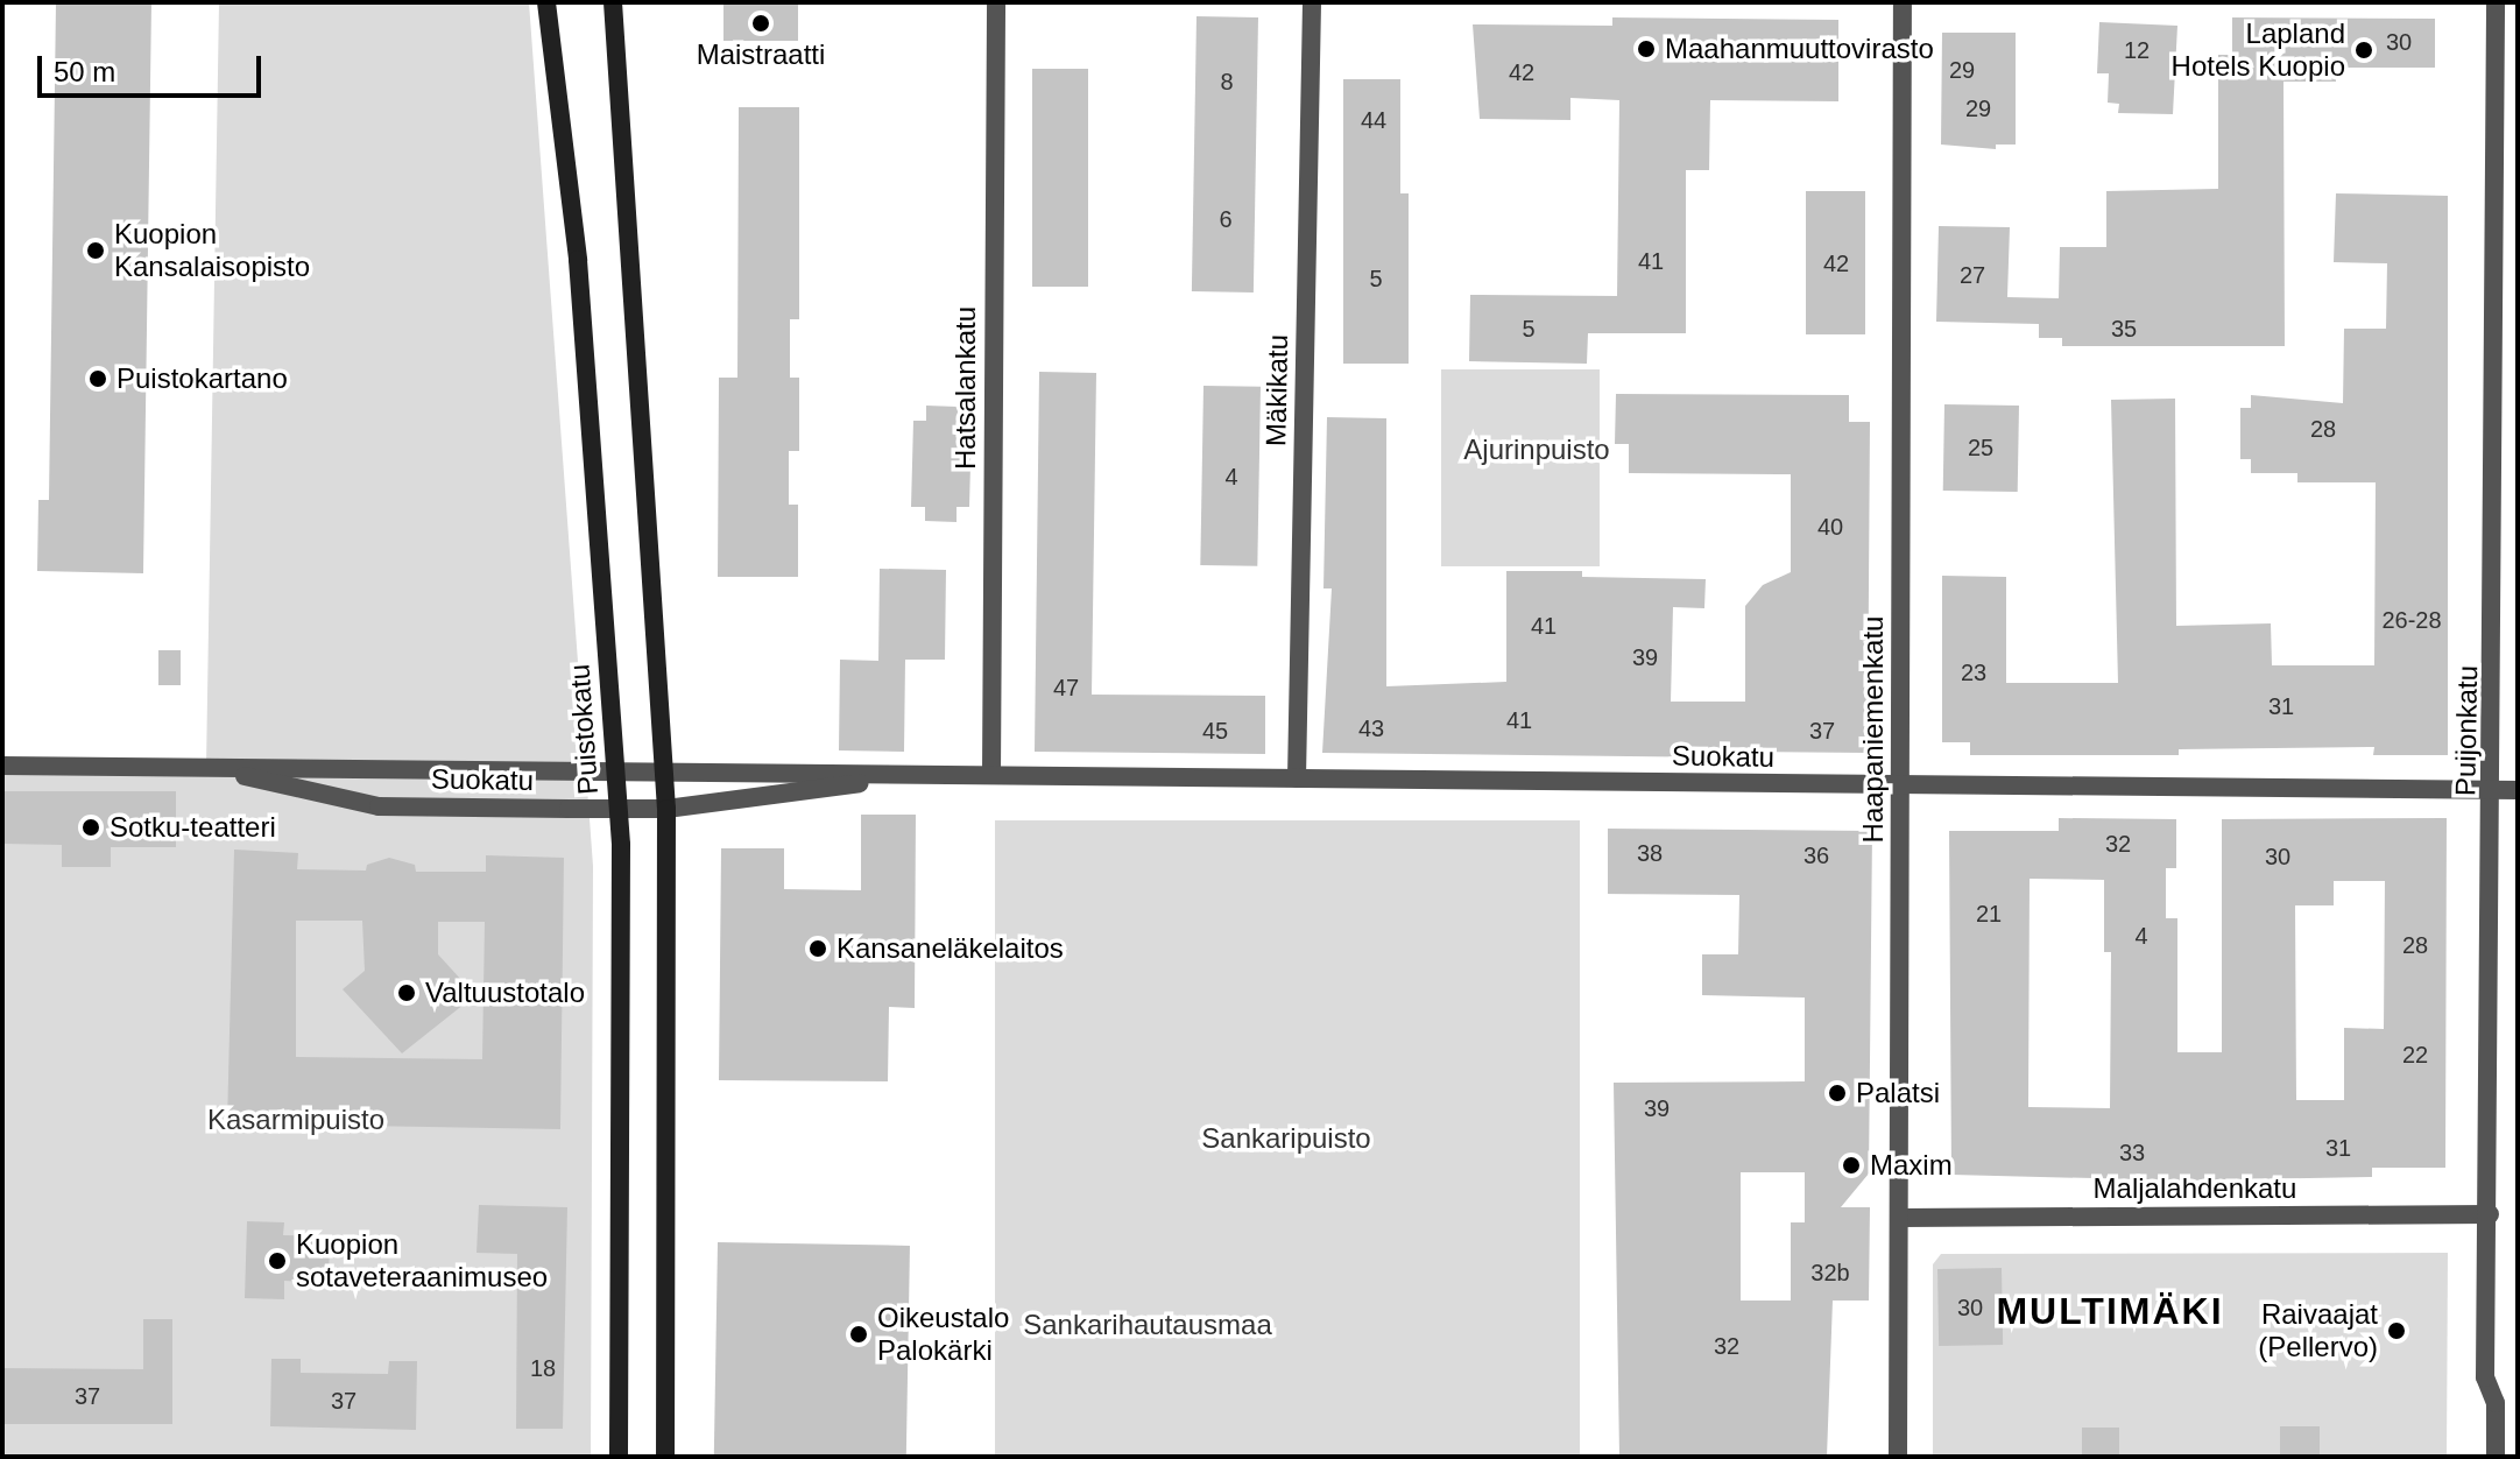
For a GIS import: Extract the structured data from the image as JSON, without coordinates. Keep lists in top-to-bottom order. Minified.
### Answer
{"streets":{"main road":["Puistokatu"],"street":["Hatsalankatu","Mäkikatu","Haapaniemenkatu","Puijonkatu","Suokatu","Maljalahdenkatu"]},"crossings":[["Hatsalankatu","Suokatu"],["Mäkikatu","Suokatu"],["Puistokatu","Suokatu"],["Haapaniemenkatu","Suokatu"],["Haapaniemenkatu","Maljalahdenkatu"],["Puijonkatu","Suokatu"],["Puijonkatu","Maljalahdenkatu"]],"districts":["MULTIMÄKI"],"parks":["Ajurinpuisto","Kasarmipuisto","Sankaripuisto","Sankarihautausmaa"],"places":["Maistraatti","Maahanmuuttovirasto","Lapland Hotels Kuopio","Kuopion Kansalaisopisto","Puistokartano","Sotku-teatteri","Kansaneläkelaitos","Valtuustotalo","Palatsi","Maxim","Kuopion sotaveteraanimuseo","Raivaajat (Pellervo)","Oikeustalo Palokärki"],"house_numbers":["30","12","29","42","8","29","44","6","41","42","27","5","5","35","28","25","4","40","26-28","41","39","23","47","31","41","43","45","37","32","38","36","30","21","4","28","22","39","31","33","32b","30","32","18","37","37"],"scale_bar":"50 m"}
